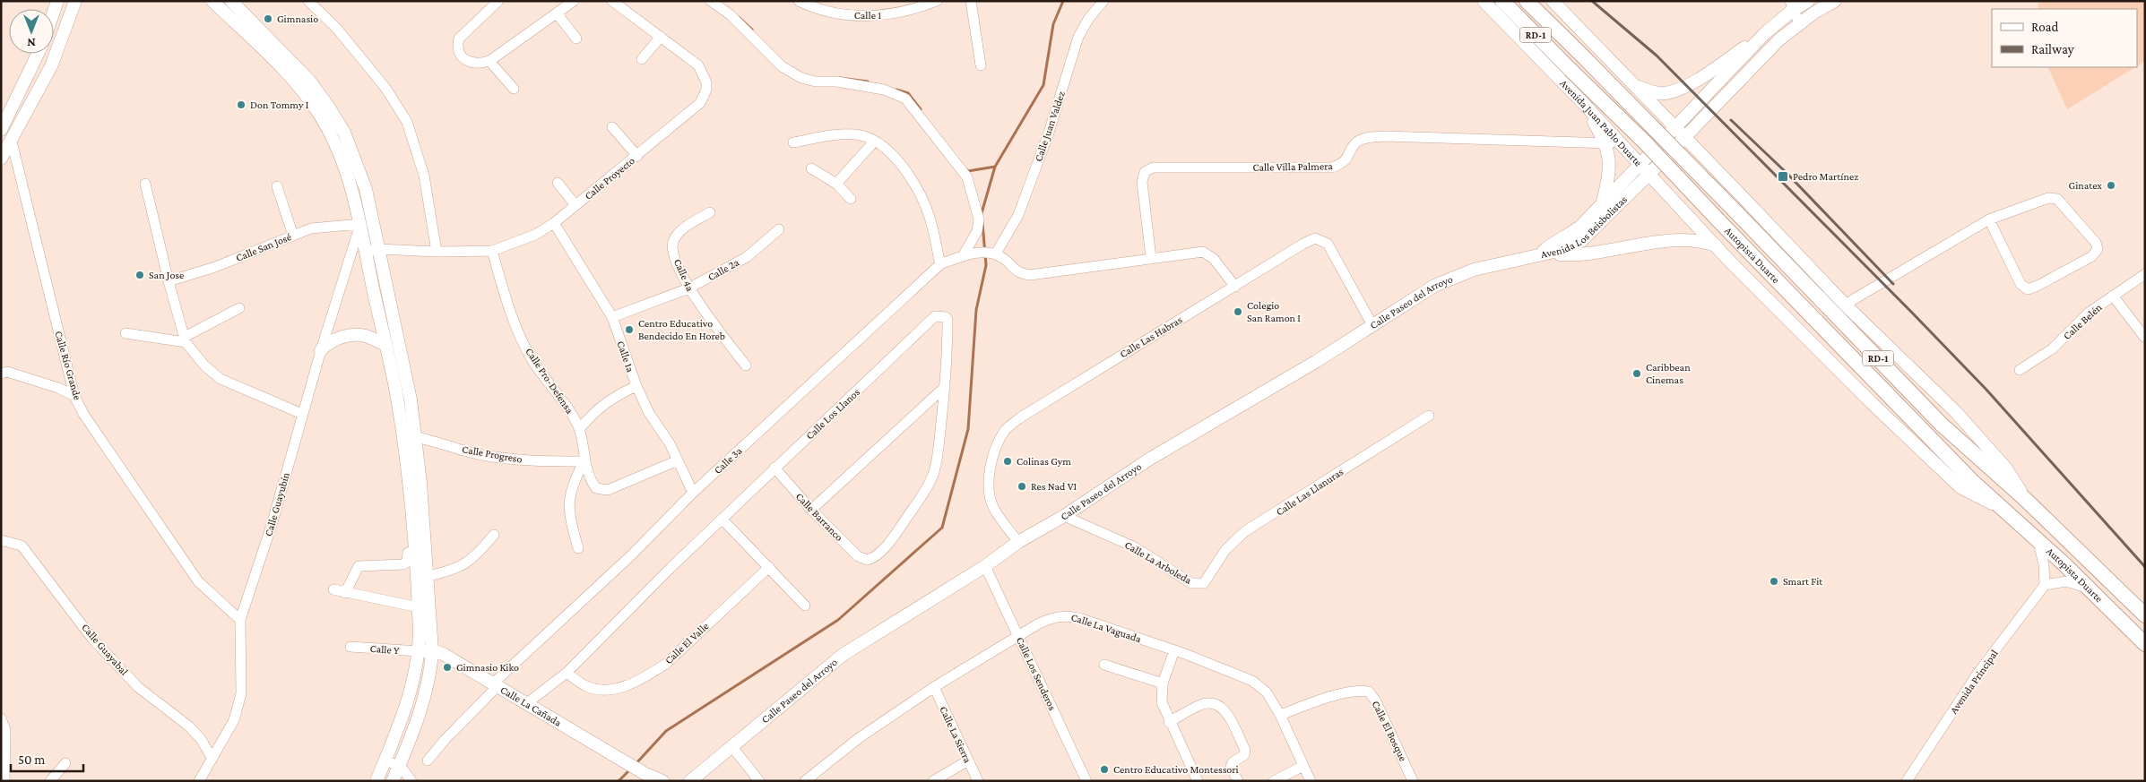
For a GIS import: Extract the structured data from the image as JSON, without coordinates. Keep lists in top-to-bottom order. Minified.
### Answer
{"streets":{"highway":["RD-1","Autopista Duarte"],"main road":["Avenida Juan Pablo Duarte","Avenida Los Beisbolistas","Calle Paseo del Arroyo","Calle La Cañada"],"street":["Calle 1","Calle Juan Valdez","Calle Villa Palmera","Calle Proyecto","Calle San José","Calle 2a","Calle 4a","Calle Belén","Calle Las Habras","Calle 1a","Calle Río Grande","Calle Pro-Defensa","Calle Los Llanos","Calle Progreso","Calle 3a","Calle Las Llanuras","Calle Guayubín","Calle Barranco","Calle La Arboleda","Calle La Vaguada","Calle El Valle","Calle Guayabal","Calle Y","Calle Los Senderos","Avenida Principal","Calle El Bosque","Calle La Sierra"]},"crossings":[["Avenida Juan Pablo Duarte","Calle Villa Palmera"],["Avenida Juan Pablo Duarte","Avenida Los Beisbolistas"],["Avenida Juan Pablo Duarte","Autopista Duarte"],["Calle Juan Valdez","Calle 3a"],["Calle Proyecto","Calle 1a"],["Calle Proyecto","Calle Pro-Defensa"],["Avenida Los Beisbolistas","Autopista Duarte"],["Avenida Los Beisbolistas","Calle Paseo del Arroyo"],["Calle San José","Calle Guayubín"],["Calle 2a","Calle 4a"],["Calle 2a","Calle 1a"],["Calle Paseo del Arroyo","Calle Las Habras"],["Calle Paseo del Arroyo","Calle La Arboleda"],["Calle Paseo del Arroyo","Calle Los Senderos"],["Calle 1a","Calle 3a"],["Calle Río Grande","Calle Guayubín"],["Calle Pro-Defensa","Calle Progreso"],["Calle Los Llanos","Calle Barranco"],["Calle Los Llanos","Calle El Valle"],["Calle Los Llanos","Calle La Cañada"],["Calle 3a","Calle La Cañada"],["Calle Las Llanuras","Calle La Arboleda"],["Calle Guayubín","Calle Guayabal"],["Calle La Vaguada","Calle Los Senderos"],["Calle La Vaguada","Calle El Bosque"],["Calle La Vaguada","Calle La Sierra"],["Calle Y","Calle La Cañada"]],"places":{"other":["Gimnasio","Don Tommy I","Ginatex","San Jose","Colegio San Ramon I","Centro Educativo Bendecido En Horeb","Caribbean Cinemas","Colinas Gym","Res Nad VI","Smart Fit","Gimnasio Kiko","Centro Educativo Montessori"],"transit":["Pedro Martínez"]},"legend":["Road","Railway"],"scale_bar":"50 m","north":"bottom"}
